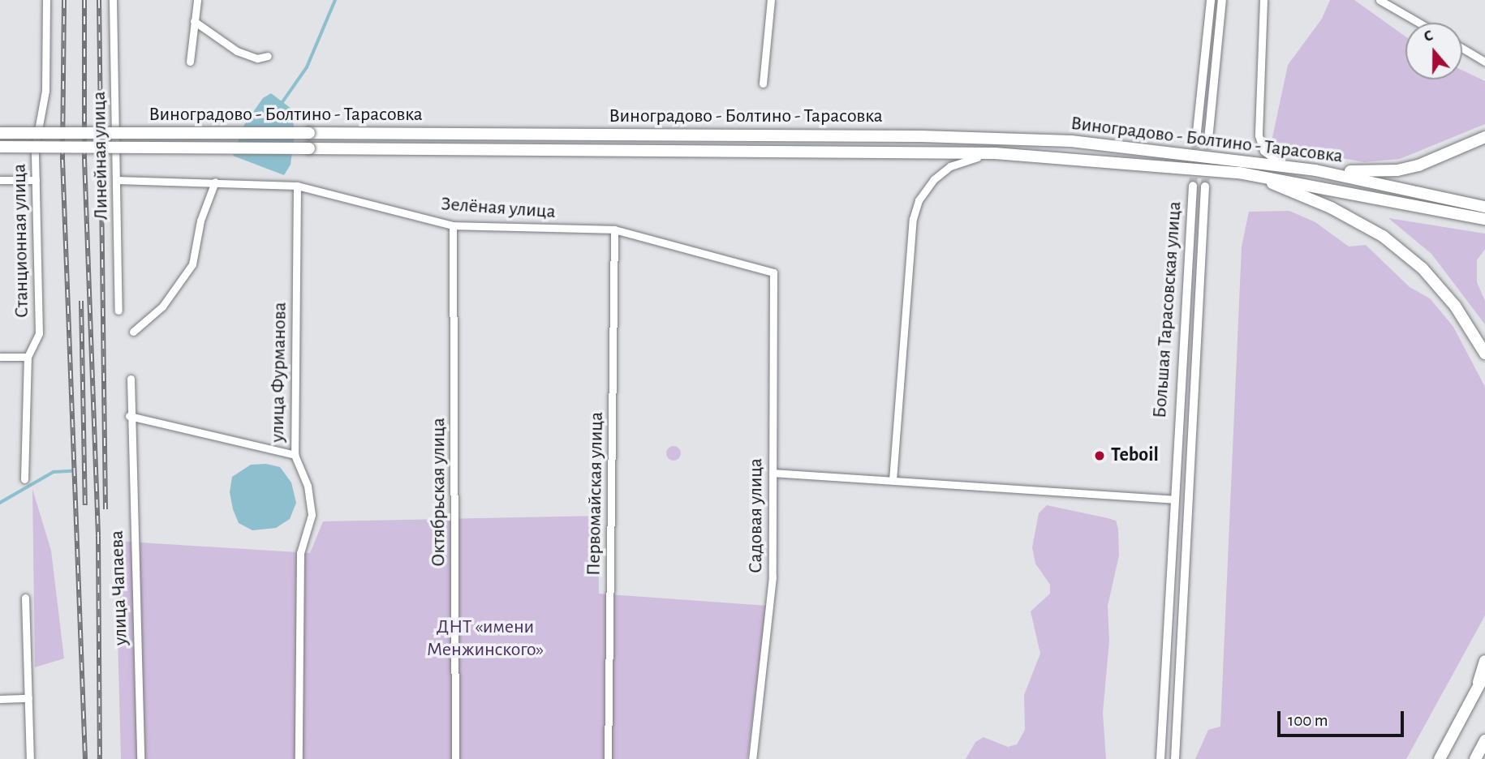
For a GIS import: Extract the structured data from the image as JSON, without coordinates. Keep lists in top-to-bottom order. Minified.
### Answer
{"streets":{"main road":["Виноградово - Болтино - Тарасовка"],"street":["Линейная улица","Зелёная улица","Станционная улица","Большая Тарасовская улица","улица Фурманова","Октябрьская улица","Первомайская улица","Садовая улица","улица Чапаева"]},"crossings":[["Линейная улица","Зелёная улица"],["Зелёная улица","улица Фурманова"],["Зелёная улица","Октябрьская улица"],["Зелёная улица","Первомайская улица"],["Зелёная улица","Садовая улица"]],"parks":["ДНТ «имени Менжинского»"],"places":["Teboil"],"scale_bar":"100 m","north":"top"}
